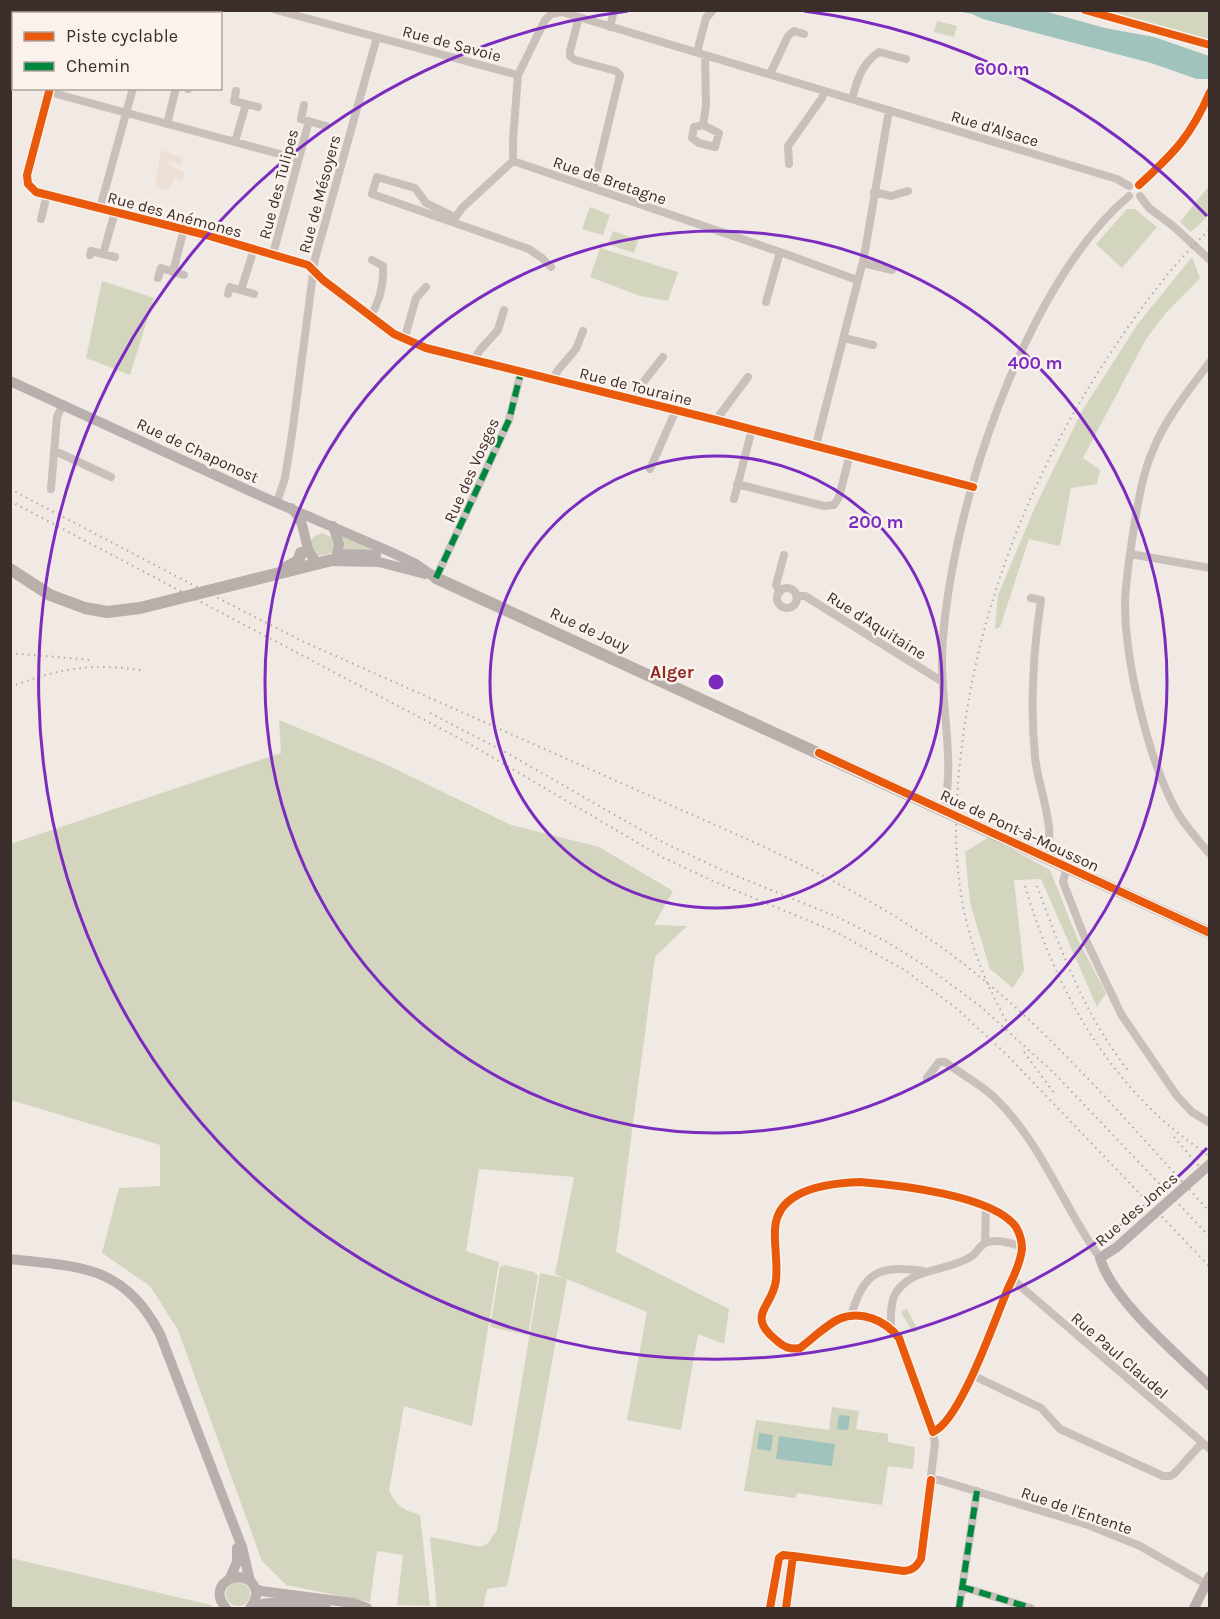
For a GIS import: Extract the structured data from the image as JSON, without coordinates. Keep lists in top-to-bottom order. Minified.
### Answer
{"streets":{"main road":["Rue de Chaponost","Rue de Jouy","Rue de Pont-à-Mousson","Rue des Joncs"],"street":["Rue de Savoie","Rue d'Alsace","Rue de Bretagne","Rue des Tulipes","Rue de Mésoyers","Rue des Anémones","Rue de Touraine","Rue des Vosges","Rue d'Aquitaine","Rue Paul Claudel","Rue de l'Entente"]},"crossings":[["Rue de Savoie","Rue d'Alsace"],["Rue de Savoie","Rue de Mésoyers"],["Rue des Tulipes","Rue des Anémones"],["Rue de Mésoyers","Rue des Anémones"],["Rue de Mésoyers","Rue de Touraine"],["Rue de Mésoyers","Rue de Chaponost"],["Rue des Anémones","Rue de Touraine"],["Rue de Touraine","Rue des Vosges"],["Rue de Chaponost","Rue de Jouy"],["Rue des Vosges","Rue de Jouy"],["Rue de Jouy","Rue de Pont-à-Mousson"]],"districts":["Alger"],"legend":["Piste cyclable","Chemin"],"rings":["600 m","400 m","200 m"]}
